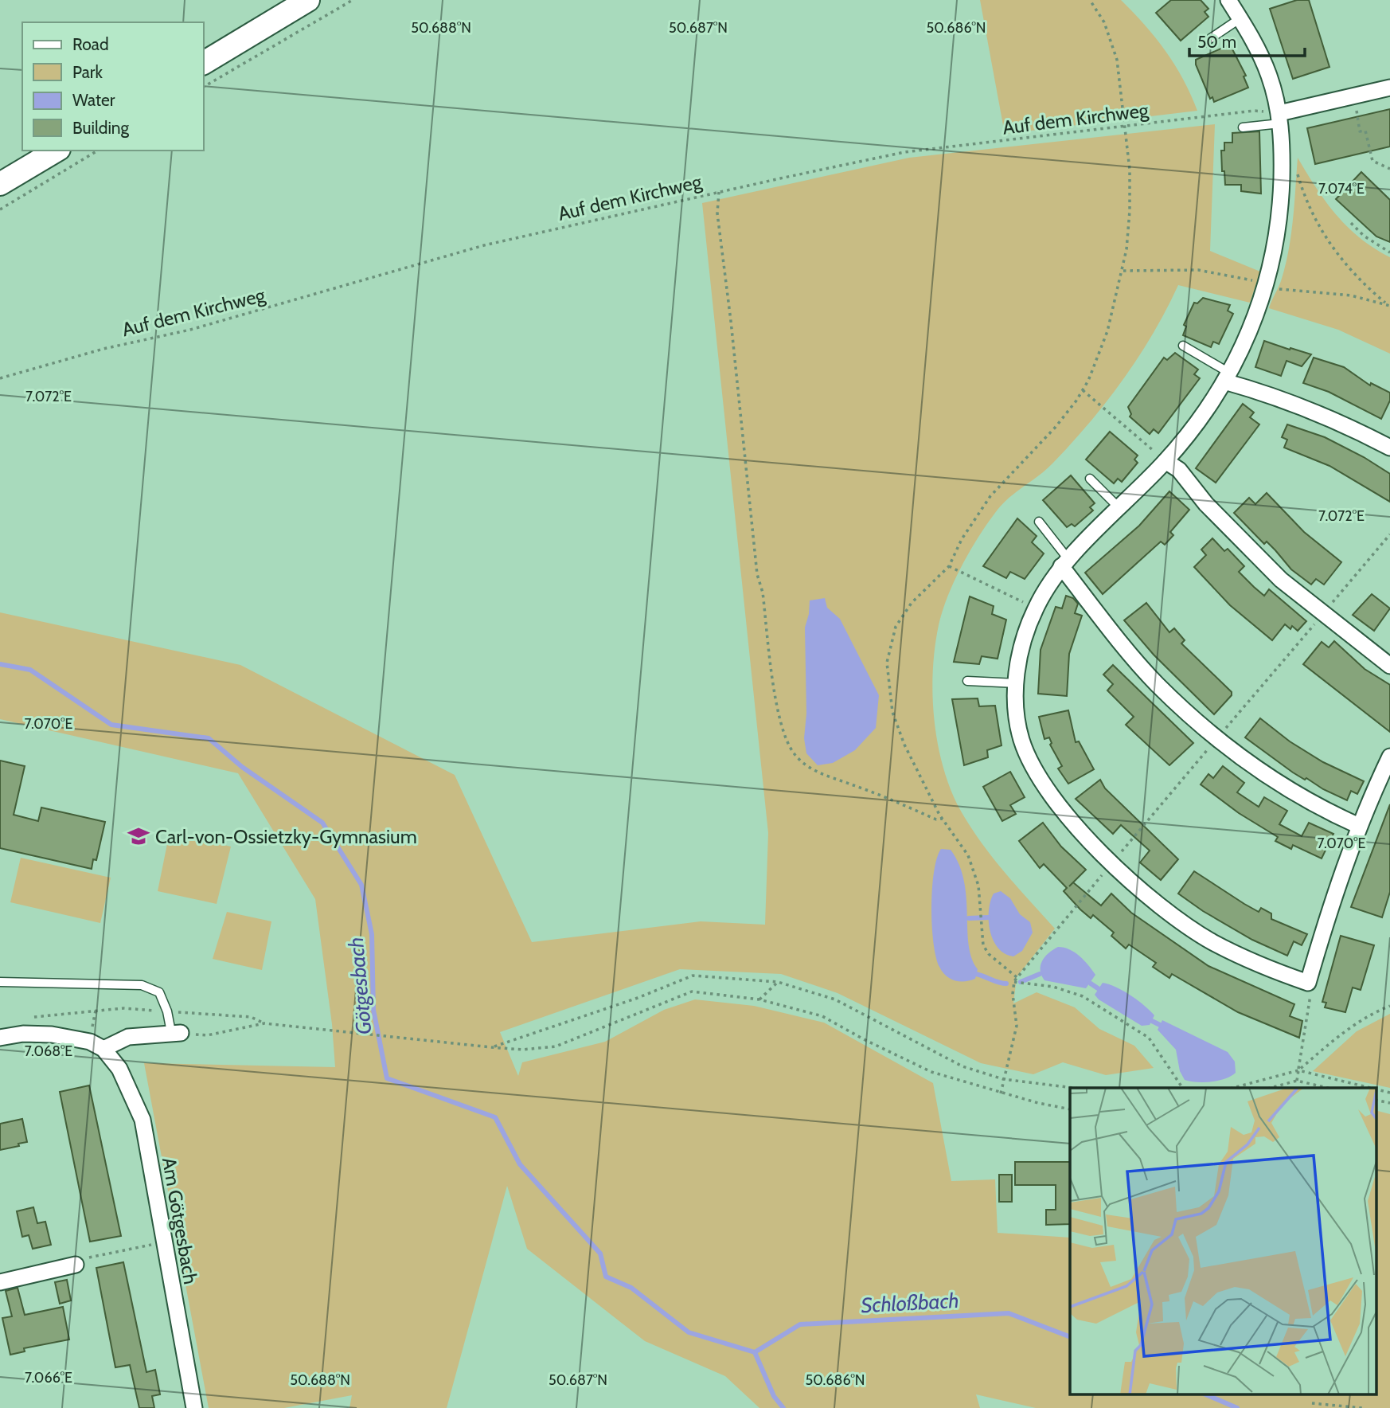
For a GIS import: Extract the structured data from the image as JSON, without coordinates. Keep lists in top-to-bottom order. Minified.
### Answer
{"streets":{"street":["Am Götgesbach"],"path":["Auf dem Kirchweg"]},"water":["Götgesbach","Schloßbach"],"places":{"school or university":["Carl-von-Ossietzky-Gymnasium"]},"legend":["Road","Park","Water","Building"],"scale_bar":"50 m","coordinates":["50.688°N","50.687°N","50.686°N","7.074°E","7.072°E","7.070°E","7.068°E","7.066°E"]}
